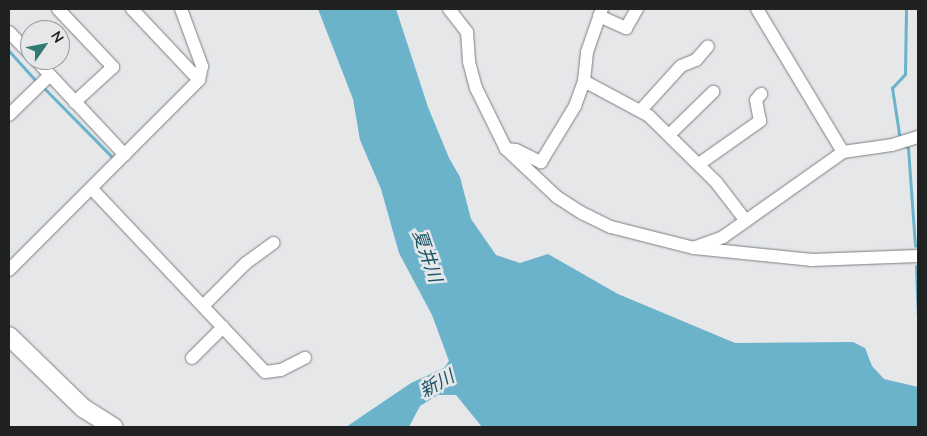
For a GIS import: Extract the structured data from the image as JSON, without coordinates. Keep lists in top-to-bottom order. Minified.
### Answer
{"water":["夏井川","新川"],"north":"top right"}
